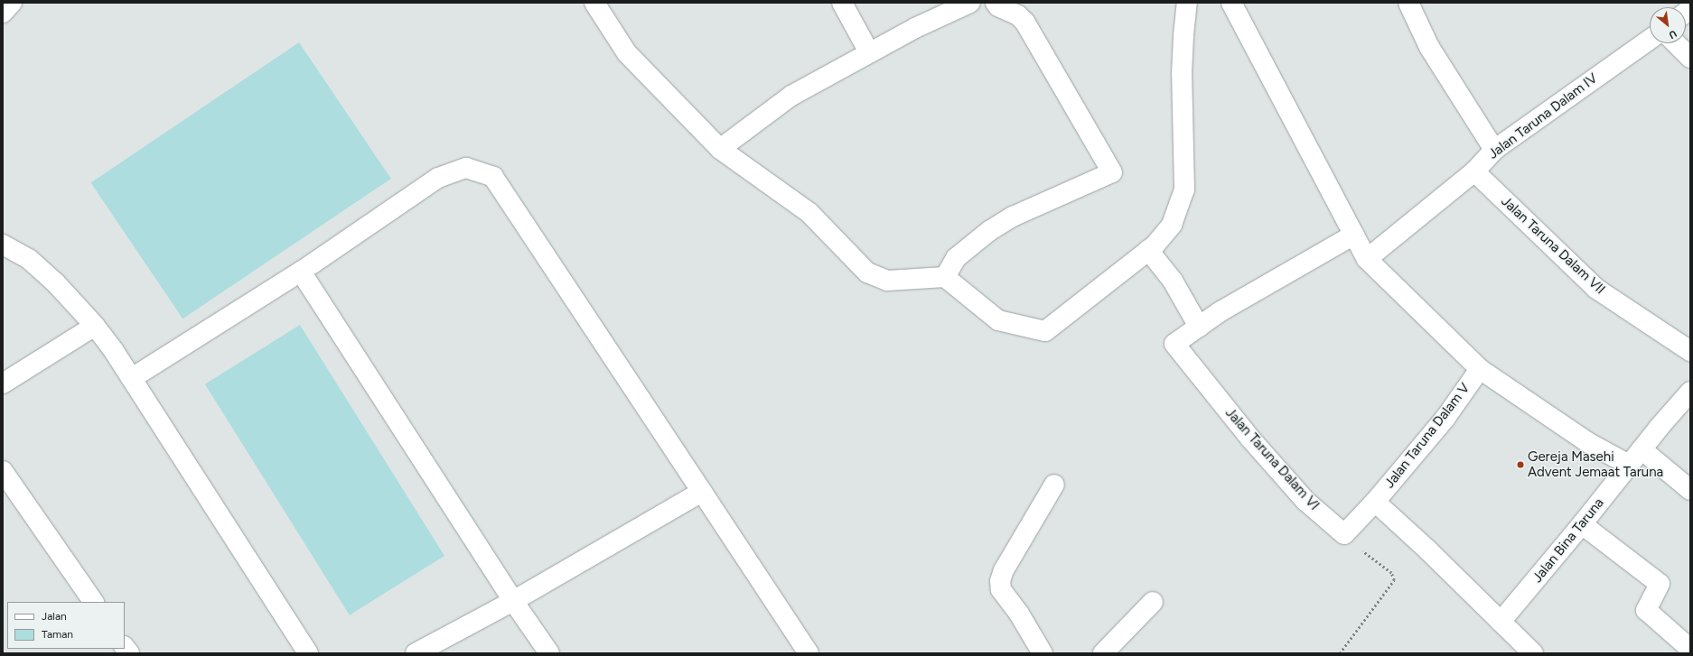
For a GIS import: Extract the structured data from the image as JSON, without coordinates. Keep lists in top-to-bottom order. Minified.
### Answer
{"streets":{"street":["Jalan Taruna Dalam IV","Jalan Taruna Dalam VII","Jalan Taruna Dalam V","Jalan Taruna Dalam VI","Jalan Bina Taruna"]},"crossings":[["Jalan Taruna Dalam IV","Jalan Taruna Dalam VII"]],"places":["Gereja Masehi Advent Jemaat Taruna"],"legend":["Jalan","Taman"],"north":"bottom right"}
